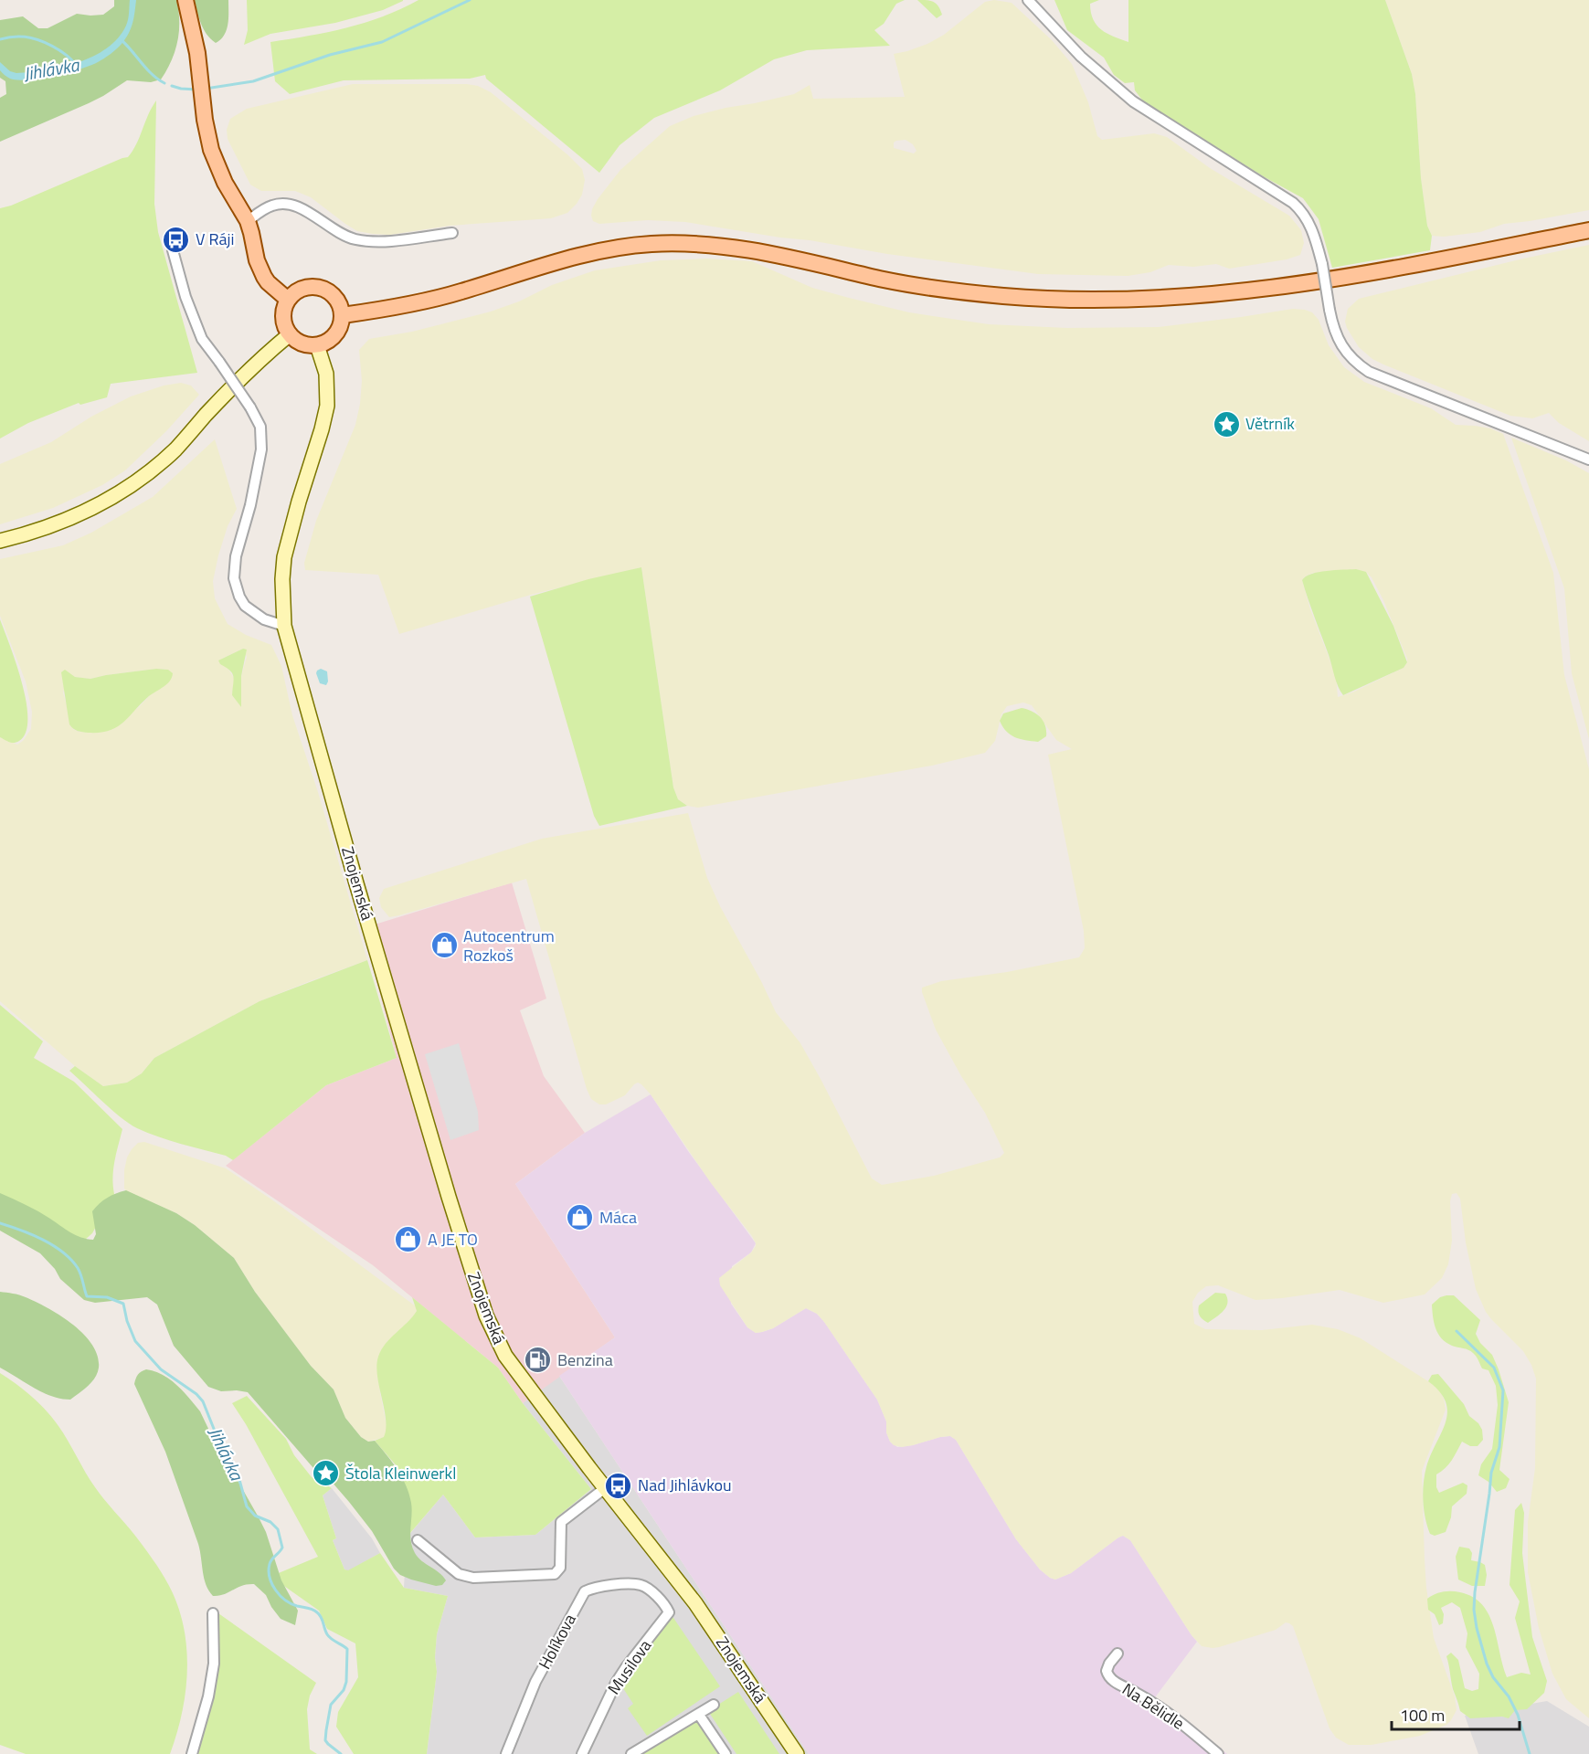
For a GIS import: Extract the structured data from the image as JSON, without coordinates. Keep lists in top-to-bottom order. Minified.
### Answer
{"streets":{"main road":["Znojemská"],"street":["Holíkova","Musilova","Na Bělidle"]},"crossings":[["Holíkova","Musilova"]],"water":["Jihlávka"],"places":{"bus stop":["V Ráji","Nad Jihlávkou"],"place":["Větrník","Štola Kleinwerkl"],"shop":["Autocentrum Rozkoš","Máca","A JE TO"],"fuel station":["Benzina"]},"scale_bar":"100 m"}
